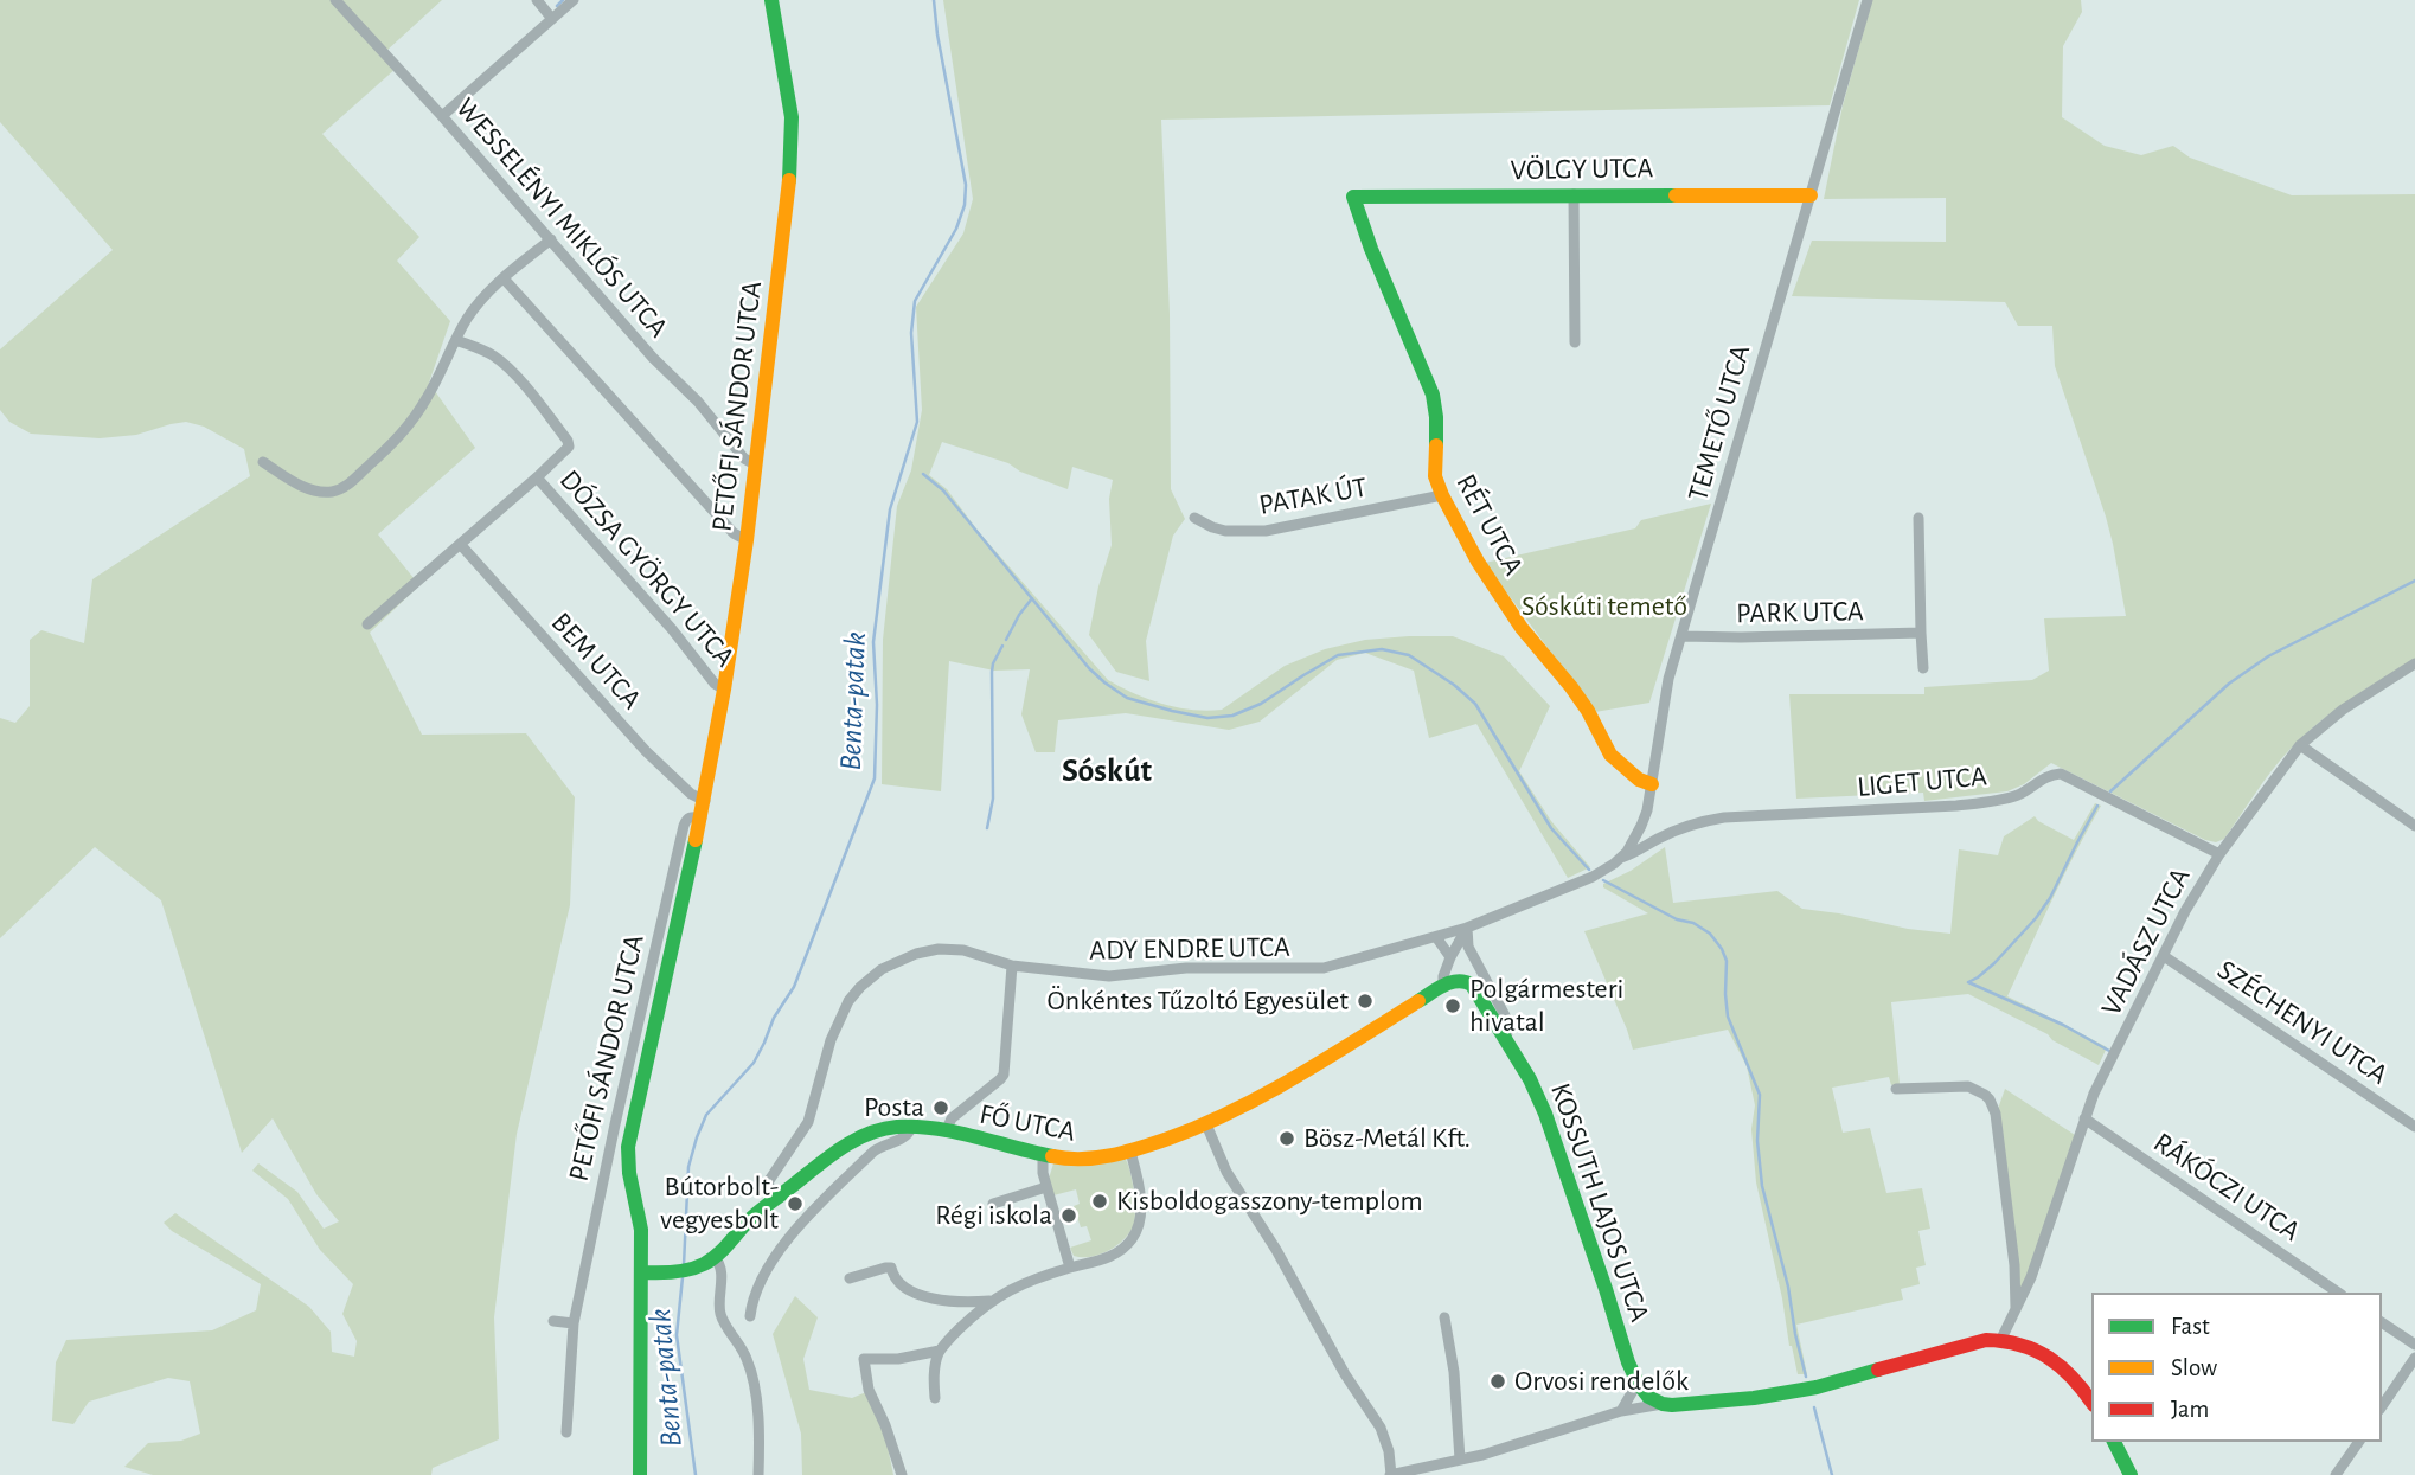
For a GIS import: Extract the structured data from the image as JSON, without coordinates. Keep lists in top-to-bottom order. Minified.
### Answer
{"streets":{"street":["VÖLGY UTCA","WESSELÉNYI MIKLÓS UTCA","PETŐFI SÁNDOR UTCA","TEMETŐ UTCA","PATAK ÚT","RÉT UTCA","DÓZSA GYÖRGY UTCA","PARK UTCA","BEM UTCA","LIGET UTCA","VADÁSZ UTCA","ADY ENDRE UTCA","SZÉCHENYI UTCA","FŐ UTCA","RÁKÓCZI UTCA","KOSSUTH LAJOS UTCA"]},"crossings":[["VÖLGY UTCA","TEMETŐ UTCA"],["VÖLGY UTCA","RÉT UTCA"],["WESSELÉNYI MIKLÓS UTCA","PETŐFI SÁNDOR UTCA"],["PETŐFI SÁNDOR UTCA","DÓZSA GYÖRGY UTCA"],["PETŐFI SÁNDOR UTCA","BEM UTCA"],["TEMETŐ UTCA","RÉT UTCA"],["TEMETŐ UTCA","PARK UTCA"],["TEMETŐ UTCA","LIGET UTCA"],["PATAK ÚT","RÉT UTCA"],["LIGET UTCA","VADÁSZ UTCA"],["LIGET UTCA","ADY ENDRE UTCA"],["VADÁSZ UTCA","SZÉCHENYI UTCA"],["VADÁSZ UTCA","RÁKÓCZI UTCA"],["ADY ENDRE UTCA","FŐ UTCA"],["FŐ UTCA","KOSSUTH LAJOS UTCA"]],"districts":["Sóskút"],"water":["Benta-patak"],"parks":["Sóskúti temető"],"places":["Önkéntes Tűzoltó Egyesület","Polgármesteri hivatal","Posta","Bösz-Metál Kft.","Kisboldogasszony-templom","Bútorbolt- vegyesbolt","Régi iskola","Orvosi rendelők"],"legend":["Fast","Slow","Jam"]}
